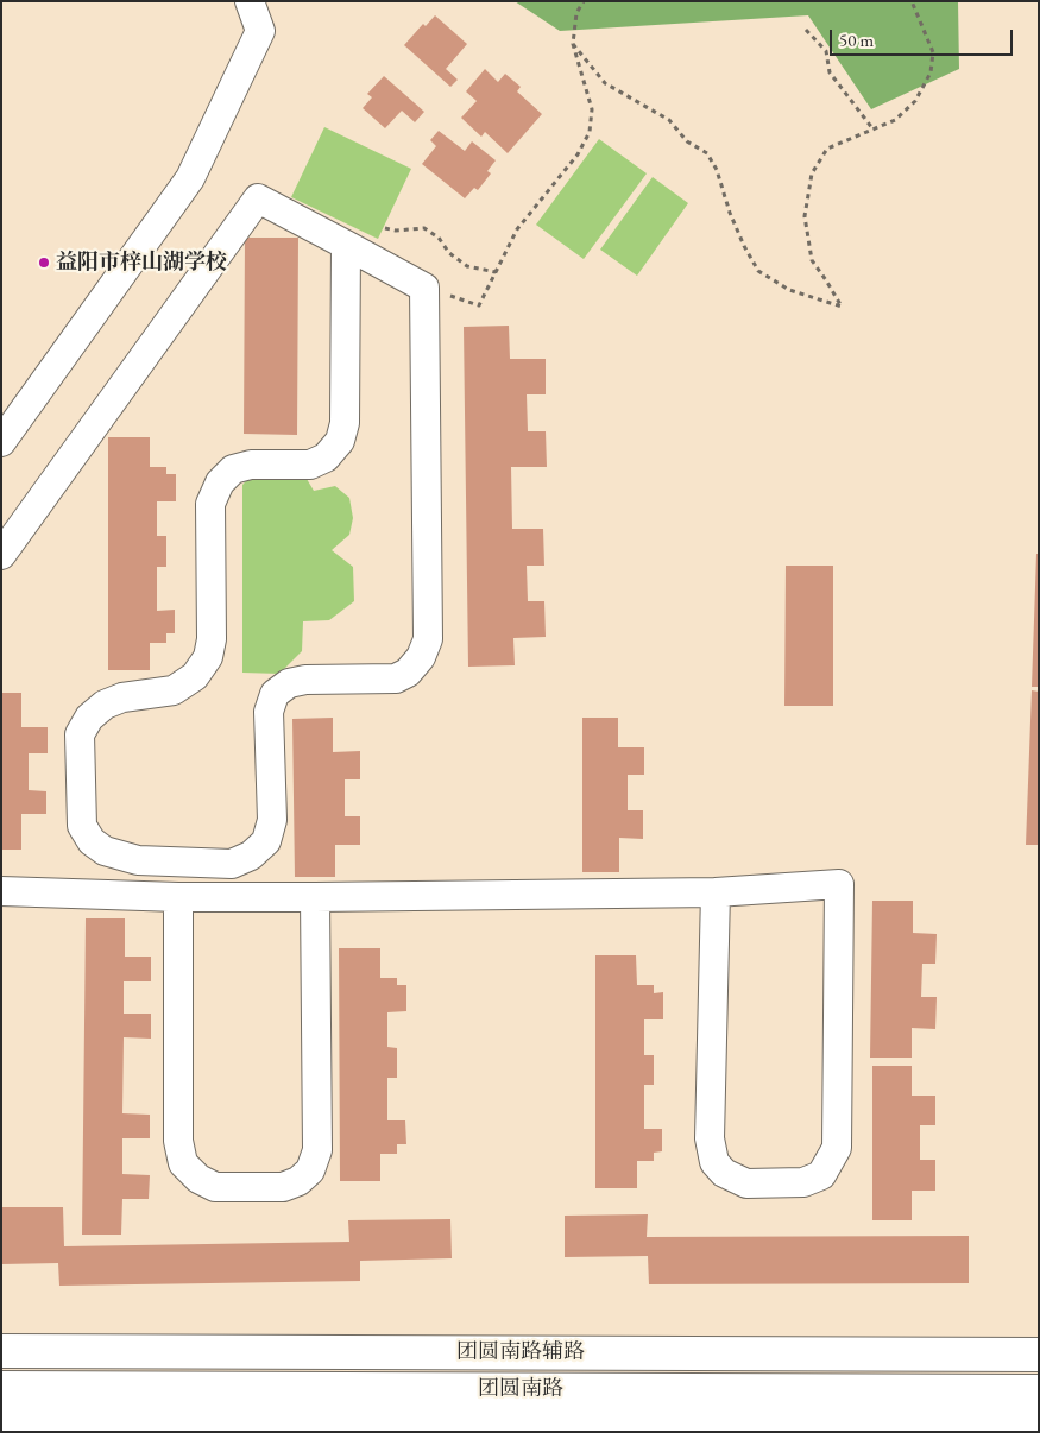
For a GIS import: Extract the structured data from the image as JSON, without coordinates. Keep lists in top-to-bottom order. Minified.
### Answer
{"streets":{"main road":["团圆南路辅路","团圆南路"]},"places":["益阳市梓山湖学校"],"scale_bar":"50 m"}
